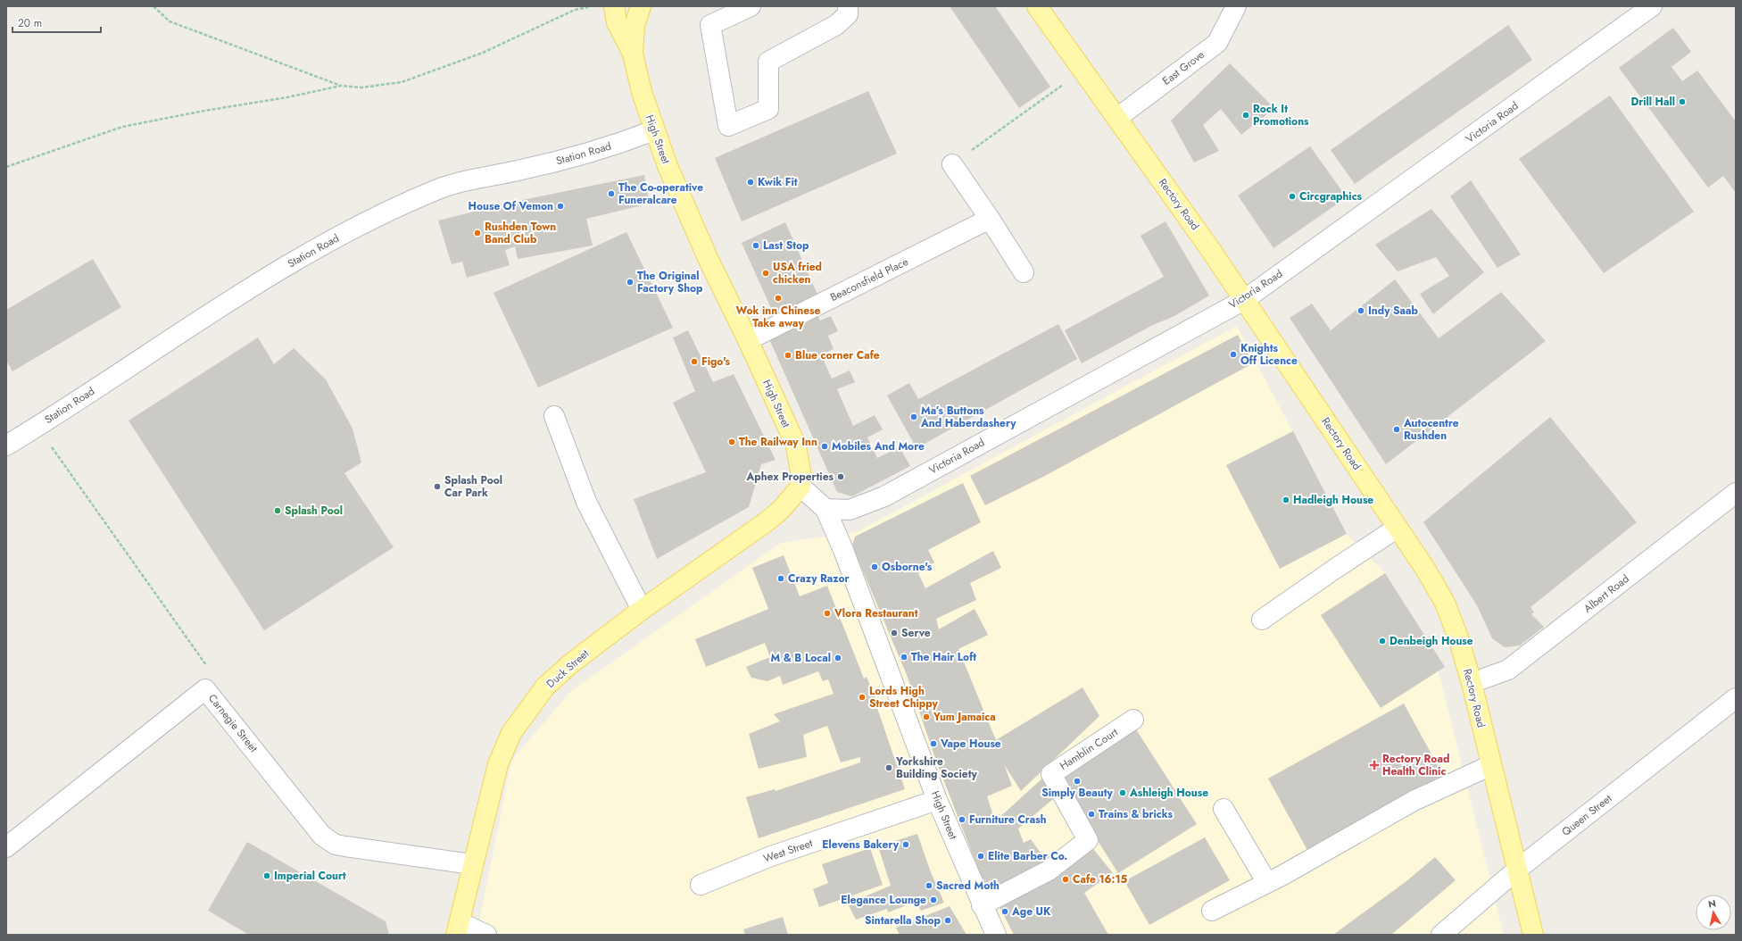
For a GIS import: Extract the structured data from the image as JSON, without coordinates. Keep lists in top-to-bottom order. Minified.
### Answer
{"streets":{"main road":["High Street","Rectory Road","Duck Street"],"street":["East Grove","Victoria Road","Station Road","Beaconsfield Place","Albert Road","Carnegie Street","Hamblin Court","Queen Street","West Street"]},"crossings":[["East Grove","Rectory Road"],["Victoria Road","High Street"],["Victoria Road","Rectory Road"],["High Street","Station Road"],["High Street","Beaconsfield Place"],["High Street","Duck Street"],["High Street","Hamblin Court"],["High Street","West Street"],["Rectory Road","Albert Road"],["Rectory Road","Queen Street"],["Duck Street","Carnegie Street"]],"places":{"other":["Drill Hall","Rock It Promotions","Kwik Fit","The Co-operative Funeralcare","Circgraphics","House Of Vemon","Rushden Town Band Club","Last Stop","USA fried chicken","The Original Factory Shop","Wok inn Chinese Take away","Indy Saab","Knights Off Licence","Blue corner Cafe","Figo's","Ma’s Buttons And Haberdashery","Autocentre Rushden","The Railway Inn","Mobiles And More","Aphex Properties","Splash Pool Car Park","Hadleigh House","Splash Pool","Osborne's","Crazy Razor","Vlora Restaurant","Serve","Denbeigh House","The Hair Loft","M & B Local","Lords High Street Chippy","Yum Jamaica","Vape House","Yorkshire Building Society","Simply Beauty","Ashleigh House","Trains & bricks","Furniture Crash","Elevens Bakery","Elite Barber Co.","Imperial Court","Cafe 16:15","Sacred Moth","Elegance Lounge","Age UK","Sintarella Shop"],"health":["Rectory Road Health Clinic"]},"scale_bar":"20 m","north":"top"}
